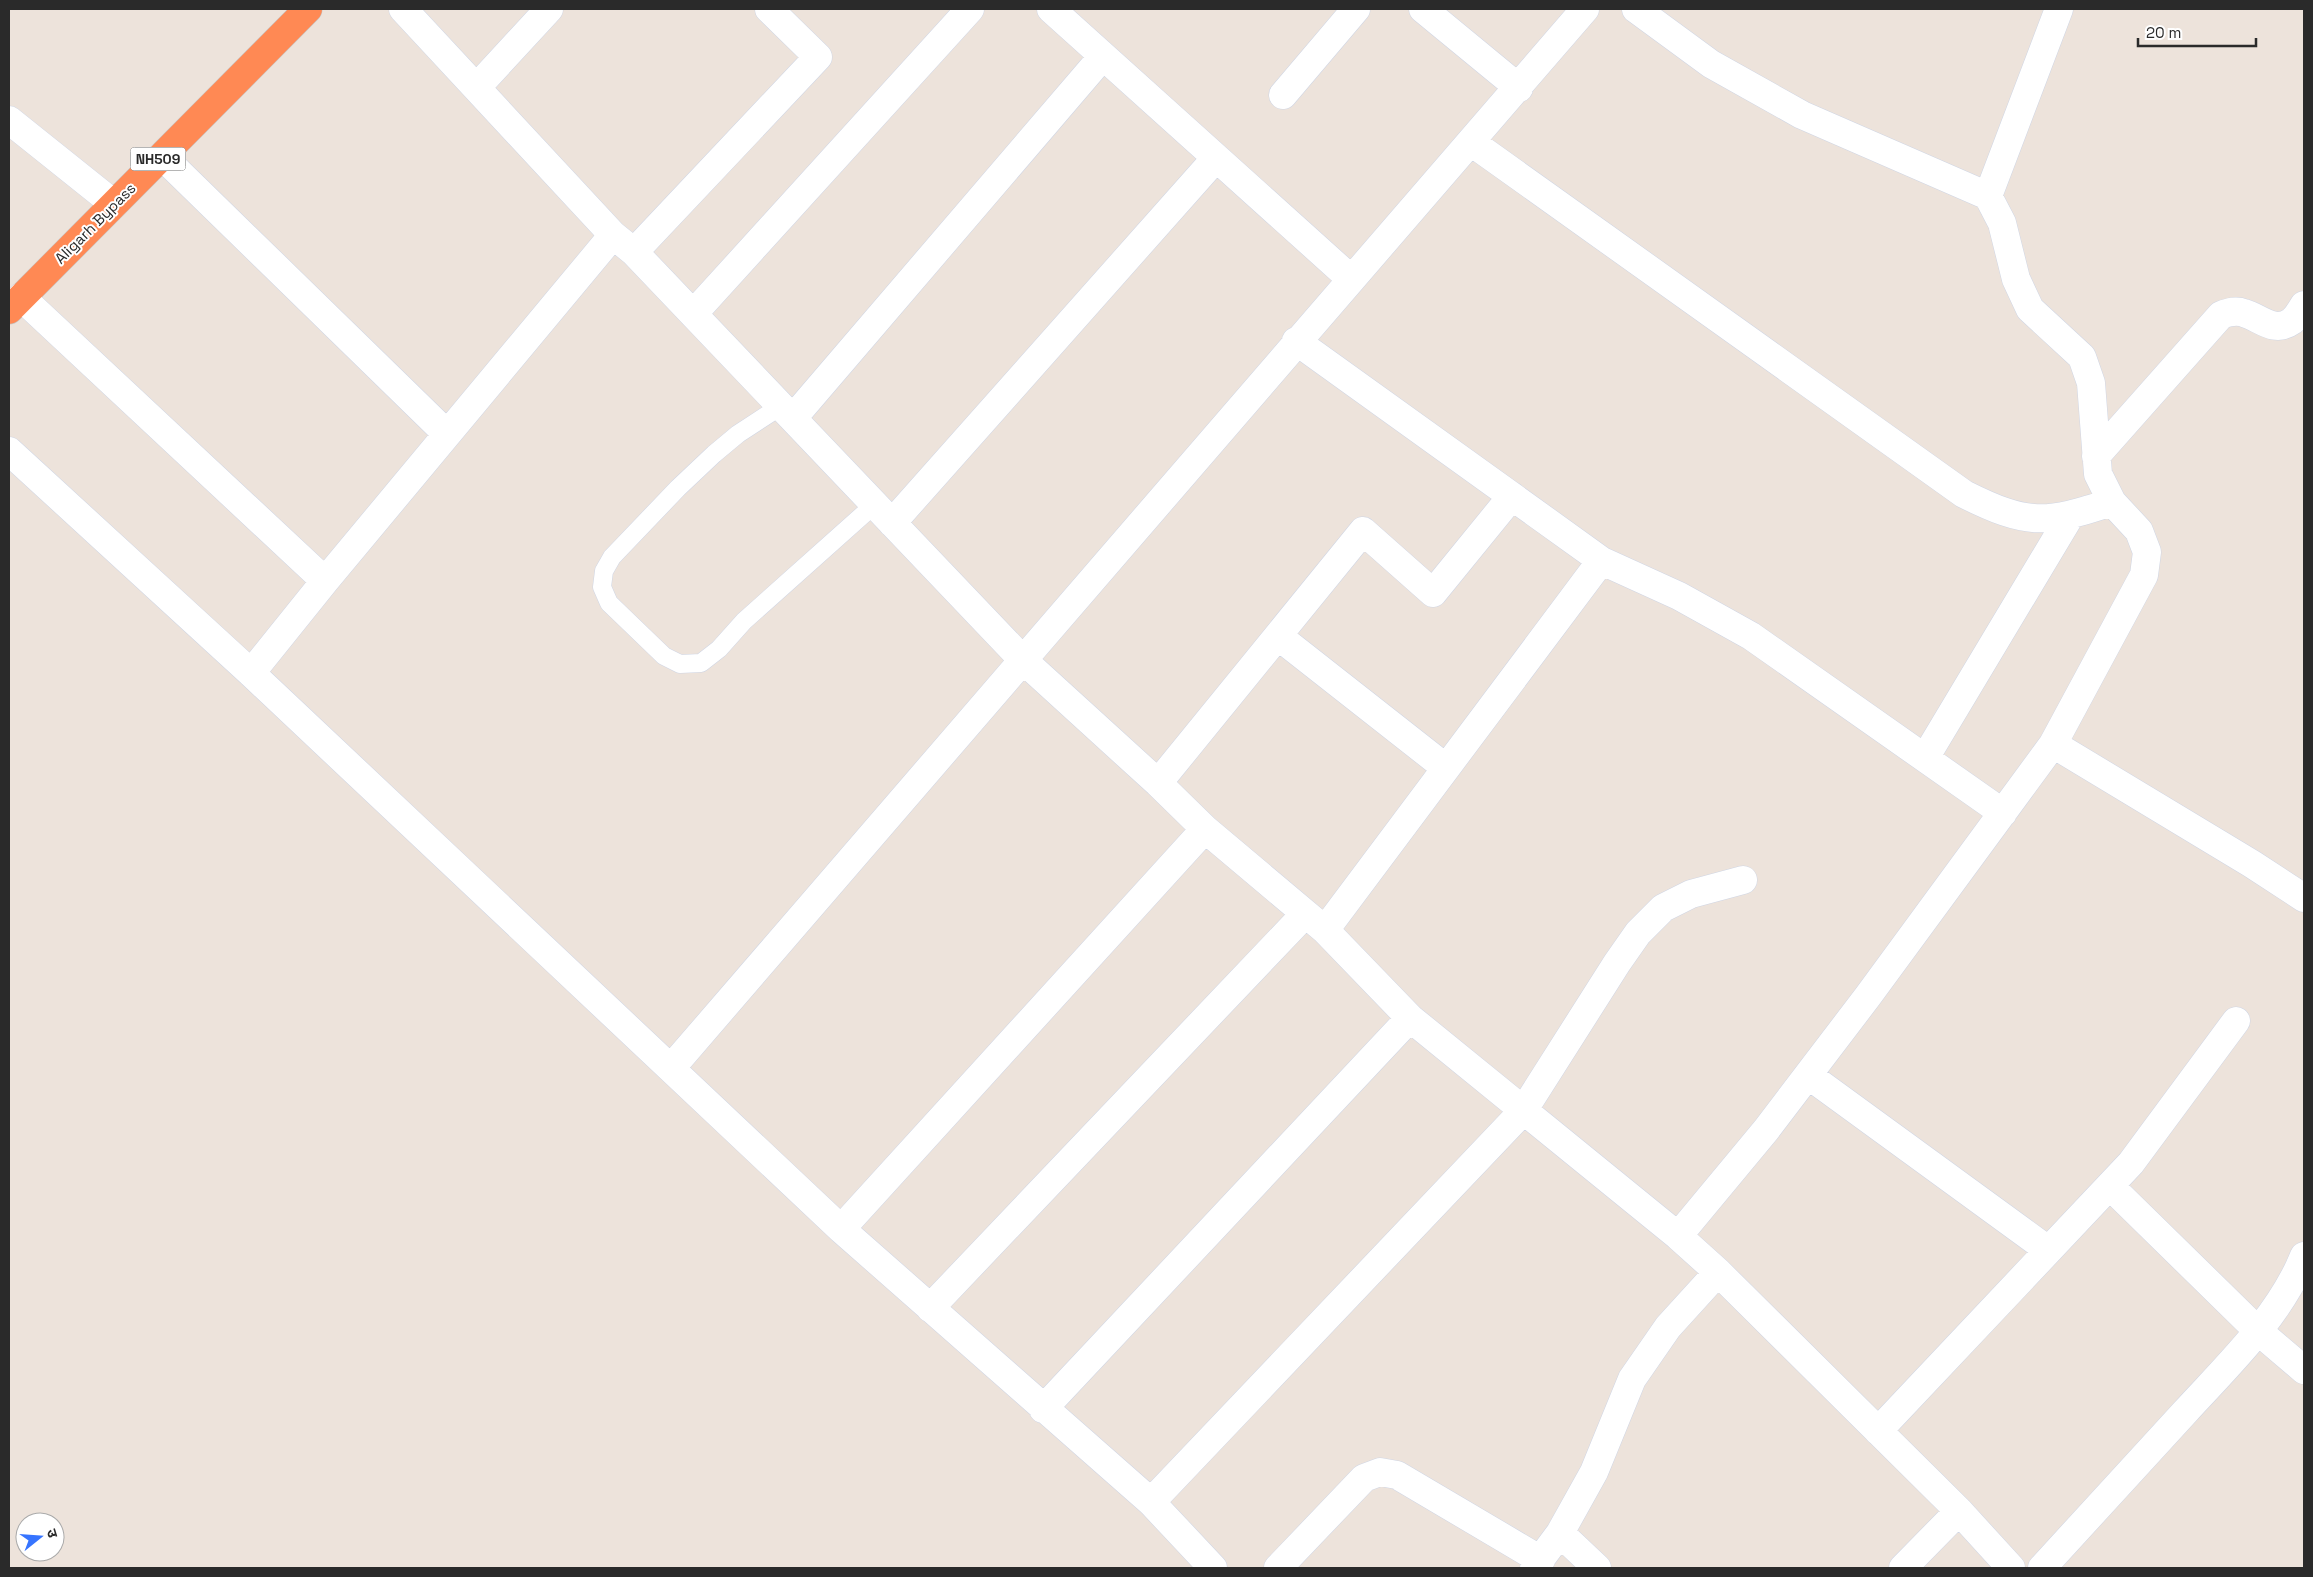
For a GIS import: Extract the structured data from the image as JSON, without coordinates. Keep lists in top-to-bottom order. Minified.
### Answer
{"streets":{"highway":["NH509","Aligarh Bypass"]},"scale_bar":"20 m","north":"right"}
